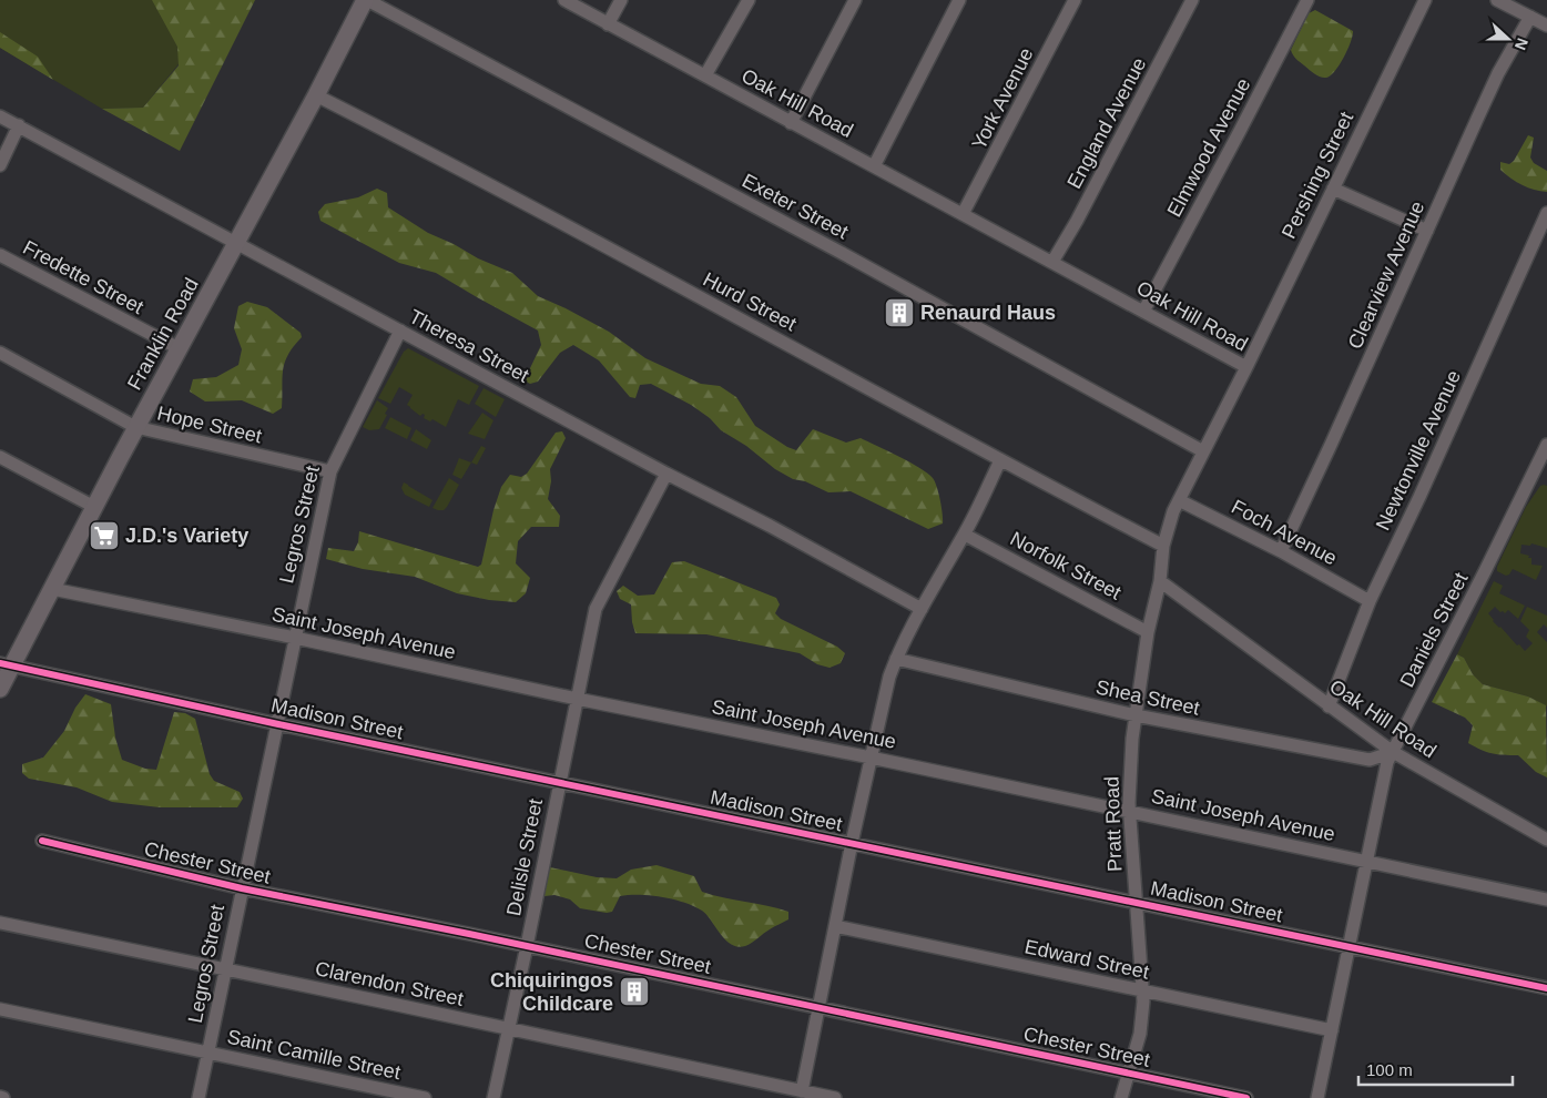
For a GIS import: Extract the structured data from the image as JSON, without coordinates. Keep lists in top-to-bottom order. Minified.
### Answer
{"streets":{"main road":["Franklin Road"],"street":["York Avenue","Oak Hill Road","England Avenue","Elmwood Avenue","Pershing Street","Exeter Street","Clearview Avenue","Fredette Street","Hurd Street","Theresa Street","Hope Street","Newtonville Avenue","Legros Street","Foch Avenue","Norfolk Street","Daniels Street","Saint Joseph Avenue","Shea Street","Madison Street","Pratt Road","Delisle Street","Chester Street","Edward Street","Clarendon Street","Saint Camille Street"]},"crossings":[["York Avenue","Oak Hill Road"],["Oak Hill Road","England Avenue"],["Oak Hill Road","Elmwood Avenue"],["Oak Hill Road","Pershing Street"],["Oak Hill Road","Exeter Street"],["Oak Hill Road","Hurd Street"],["Oak Hill Road","Newtonville Avenue"],["Oak Hill Road","Foch Avenue"],["Oak Hill Road","Daniels Street"],["Oak Hill Road","Shea Street"],["Oak Hill Road","Pratt Road"],["Exeter Street","Franklin Road"],["Clearview Avenue","Foch Avenue"],["Fredette Street","Franklin Road"],["Hurd Street","Franklin Road"],["Franklin Road","Theresa Street"],["Franklin Road","Hope Street"],["Franklin Road","Saint Joseph Avenue"],["Franklin Road","Madison Street"],["Theresa Street","Legros Street"],["Theresa Street","Delisle Street"],["Hope Street","Legros Street"],["Newtonville Avenue","Foch Avenue"],["Legros Street","Saint Joseph Avenue"],["Legros Street","Madison Street"],["Legros Street","Chester Street"],["Legros Street","Clarendon Street"],["Legros Street","Saint Camille Street"],["Norfolk Street","Pratt Road"],["Daniels Street","Saint Joseph Avenue"],["Daniels Street","Shea Street"],["Daniels Street","Madison Street"],["Daniels Street","Edward Street"],["Saint Joseph Avenue","Pratt Road"],["Saint Joseph Avenue","Delisle Street"],["Shea Street","Pratt Road"],["Madison Street","Pratt Road"],["Madison Street","Delisle Street"],["Pratt Road","Chester Street"],["Pratt Road","Edward Street"],["Delisle Street","Chester Street"],["Delisle Street","Clarendon Street"]],"places":{"building":["Renaurd Haus","Chiquiringos Childcare"],"supermarket":["J.D.'s Variety"]},"scale_bar":"100 m","north":"right"}
